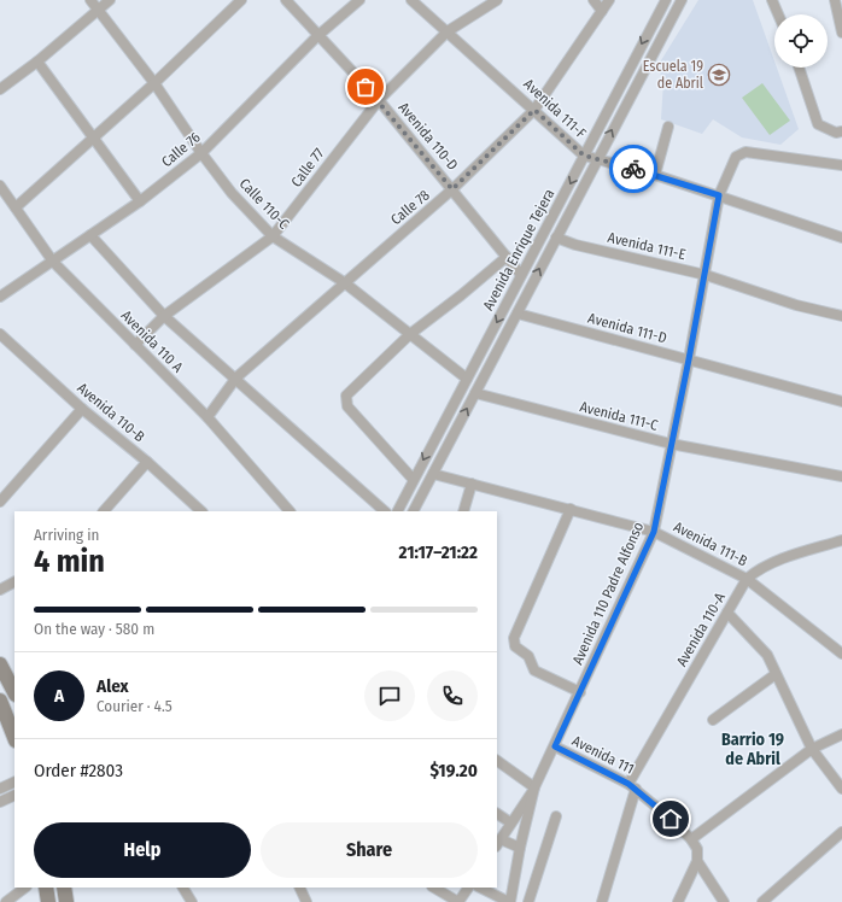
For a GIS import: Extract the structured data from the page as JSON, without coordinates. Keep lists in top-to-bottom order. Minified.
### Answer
{"streets":{"street":["Avenida 111-F","Avenida 110-D","Calle 76","Calle 77","Calle 110-C","Calle 78","Avenida 111-E","Avenida Enrique Tejera","Avenida 111-D","Avenida 110 A","Avenida 110-B","Avenida 111-C","Avenida 111-B","Avenida 110 Padre Alfonso","Avenida 110-A","Avenida 111"]},"crossings":[["Avenida 111-F","Calle 77"],["Avenida 111-F","Calle 78"],["Avenida 111-F","Avenida Enrique Tejera"],["Avenida 111-F","Avenida 110 Padre Alfonso"],["Avenida 110-D","Calle 76"],["Avenida 110-D","Calle 77"],["Avenida 110-D","Calle 78"],["Avenida 110-D","Avenida Enrique Tejera"],["Calle 76","Calle 110-C"],["Calle 76","Avenida 110 A"],["Calle 77","Calle 110-C"],["Calle 77","Avenida 110 A"],["Calle 110-C","Calle 78"],["Calle 110-C","Avenida Enrique Tejera"],["Calle 78","Avenida 110 A"],["Avenida 111-E","Avenida Enrique Tejera"],["Avenida 111-E","Avenida 110 Padre Alfonso"],["Avenida Enrique Tejera","Avenida 111-D"],["Avenida Enrique Tejera","Avenida 111-C"],["Avenida Enrique Tejera","Avenida 111-B"],["Avenida 111-D","Avenida 110 Padre Alfonso"],["Avenida 111-C","Avenida 110 Padre Alfonso"],["Avenida 111-B","Avenida 110 Padre Alfonso"],["Avenida 111-B","Avenida 110-A"],["Avenida 110 Padre Alfonso","Avenida 111"],["Avenida 110-A","Avenida 111"]],"districts":["Barrio 19 de Abril"],"places":{"school or university":["Escuela 19 de Abril"]},"page":{"heading":["4 min","Arriving in","21:17–21:22"],"panel":["Alex","Courier · 4.5","Order #2803","$19.20"],"bar":"On the way · 580 m","round":"A","buttons":["Help","Share"]}}
